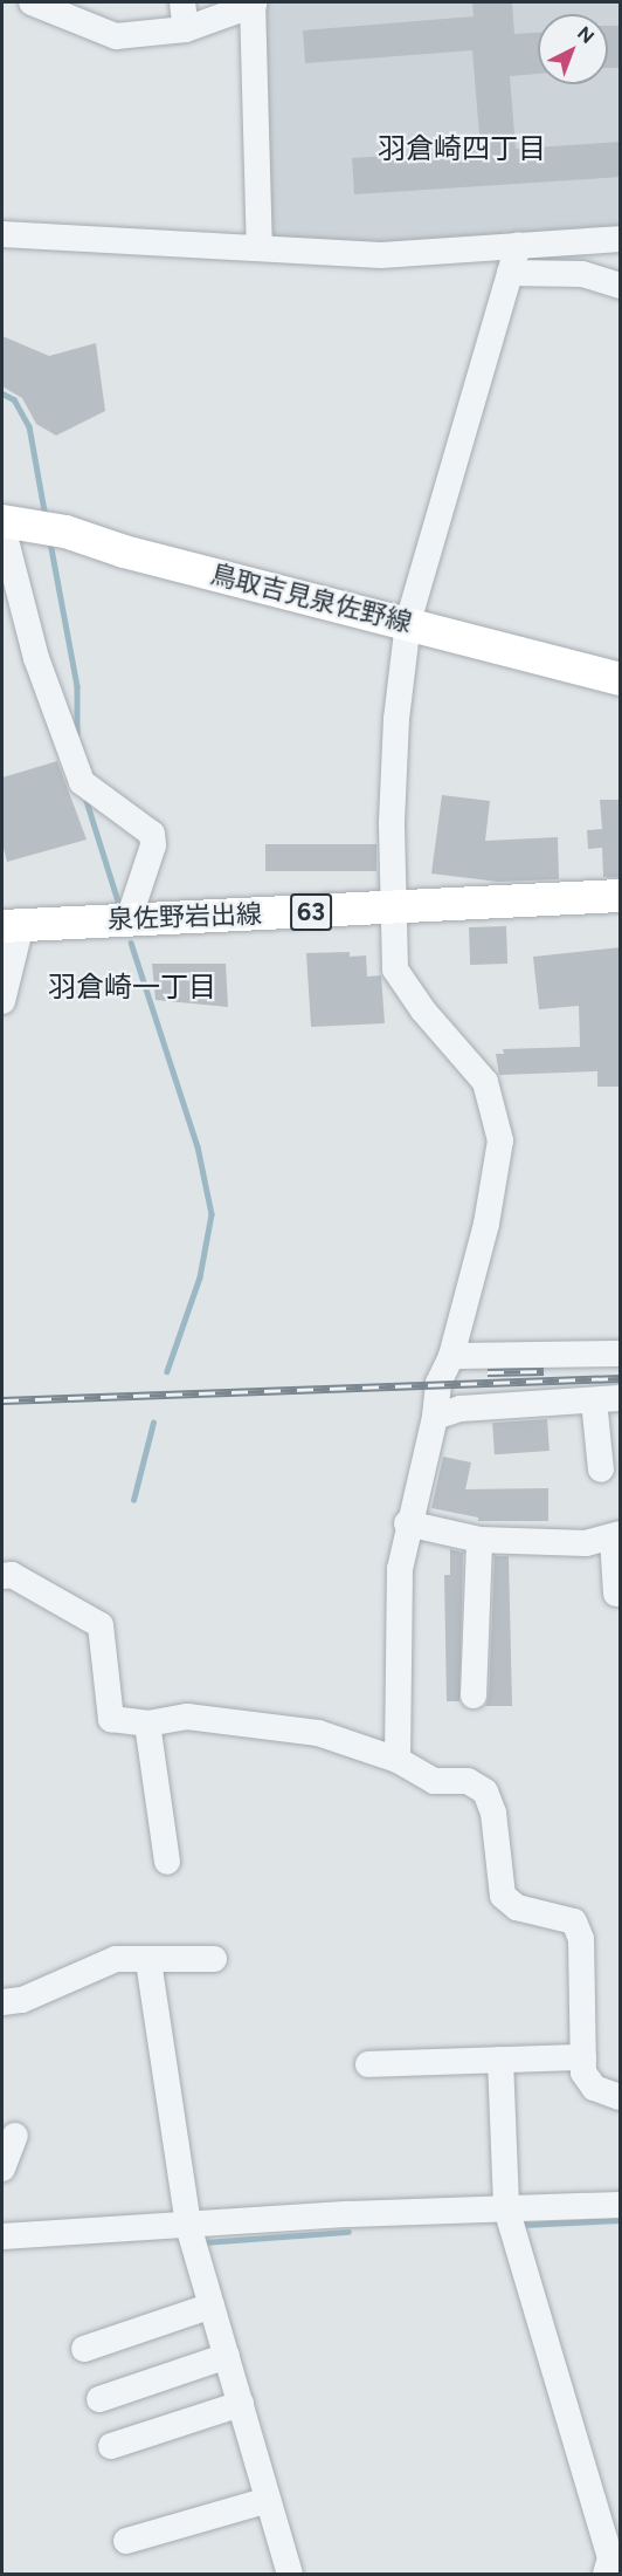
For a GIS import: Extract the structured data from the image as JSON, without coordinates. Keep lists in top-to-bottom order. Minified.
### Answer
{"streets":{"main road":["鳥取吉見泉佐野線","63","泉佐野岩出線"]},"districts":["羽倉崎四丁目","羽倉崎一丁目"],"north":"top right"}
